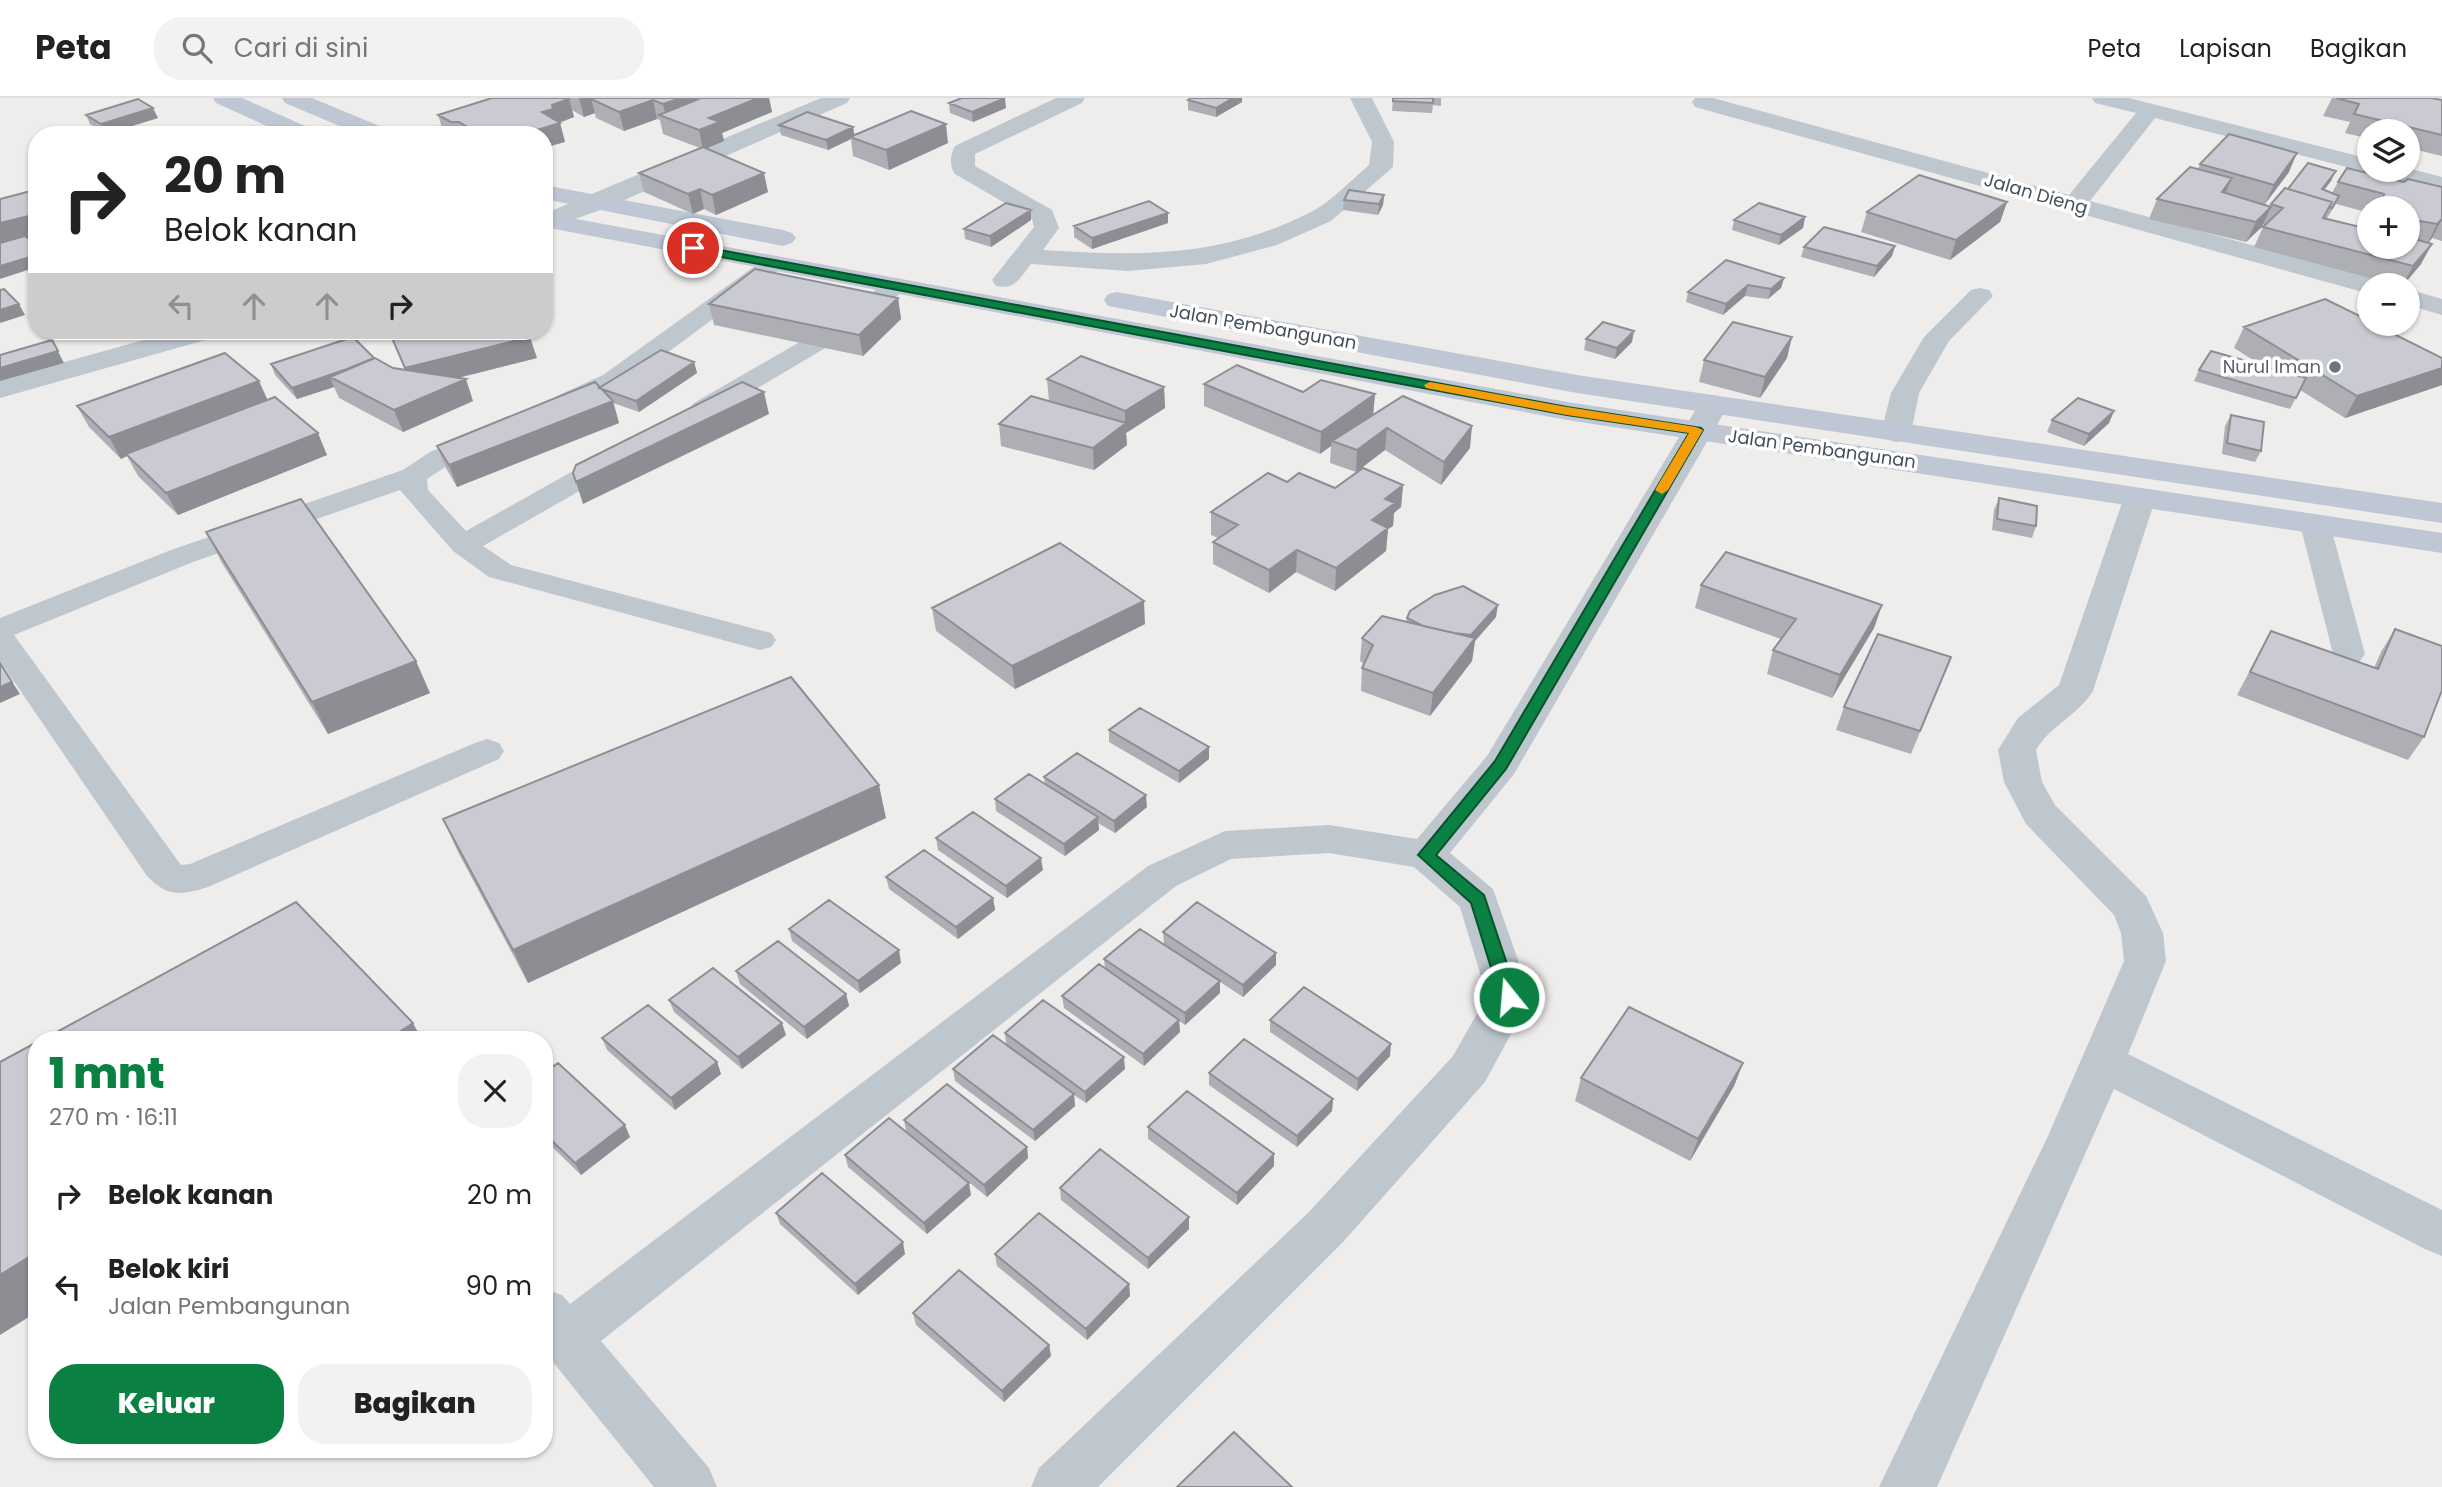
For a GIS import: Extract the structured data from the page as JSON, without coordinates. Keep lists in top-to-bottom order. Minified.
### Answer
{"streets":{"main road":["Jalan Pembangunan"],"street":["Jalan Dieng"]},"places":["Nurul Iman"],"page":{"header":"Peta","search":"Cari di sini","nav":["Peta","Lapisan","Bagikan"],"map_buttons":["+","−"],"turn":["20 m","Belok kanan"],"heading":["1 mnt","270 m · 16:11"],"list":[{"name":"Belok kanan","value":"20 m"},{"name":"Belok kiri","note":"Jalan Pembangunan","value":"90 m"}],"buttons":["Keluar","Bagikan"]}}
